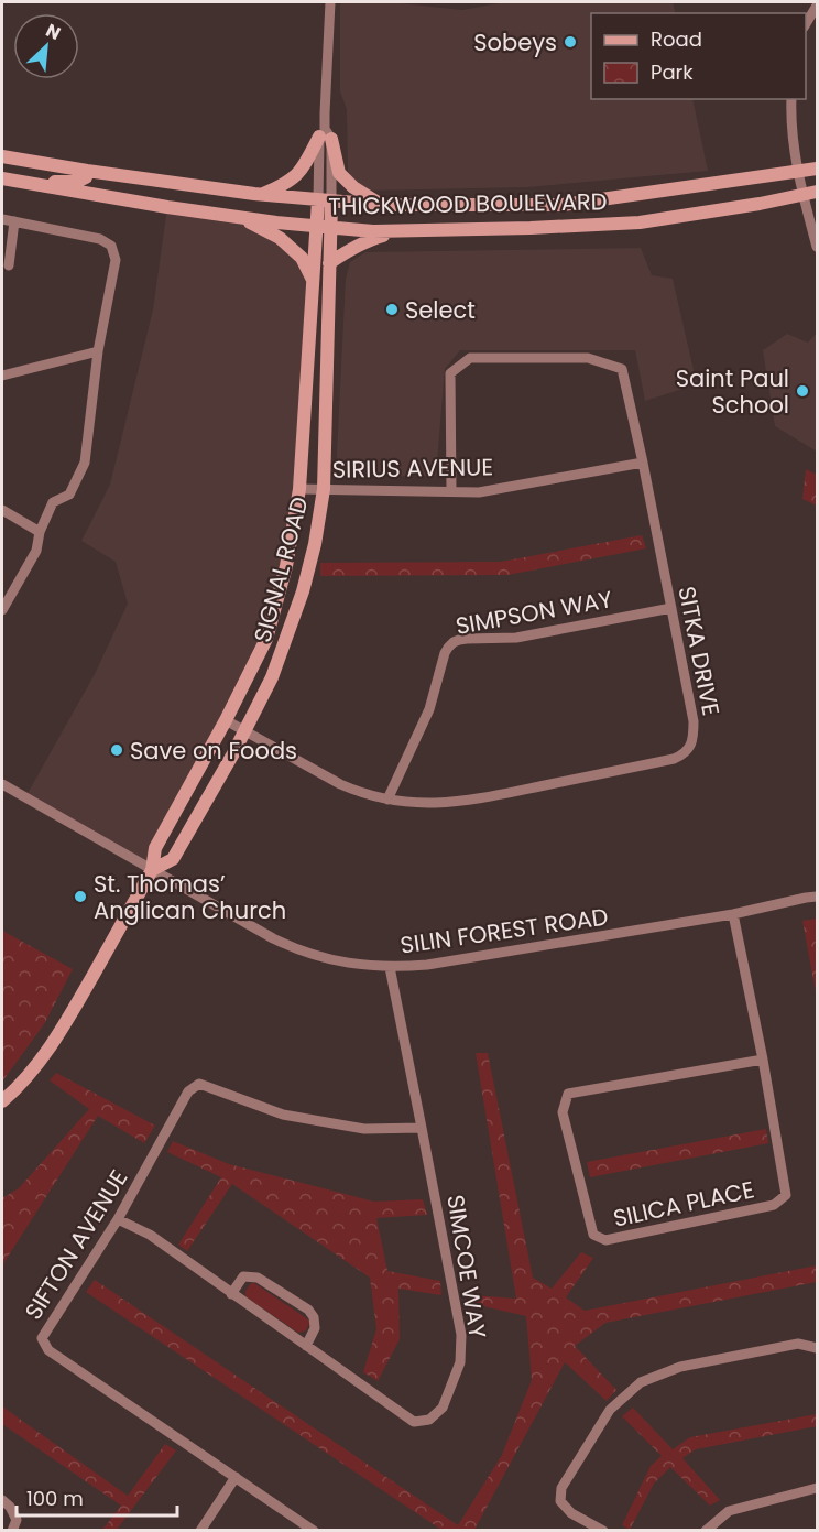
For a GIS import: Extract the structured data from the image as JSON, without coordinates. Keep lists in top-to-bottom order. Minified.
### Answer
{"streets":{"main road":["THICKWOOD BOULEVARD","SIGNAL ROAD"],"street":["SIRIUS AVENUE","SIMPSON WAY","SITKA DRIVE","SILIN FOREST ROAD","SILICA PLACE","SIFTON AVENUE","SIMCOE WAY"]},"crossings":[["THICKWOOD BOULEVARD","SIGNAL ROAD"],["SIRIUS AVENUE","SIGNAL ROAD"],["SIRIUS AVENUE","SITKA DRIVE"],["SIGNAL ROAD","SITKA DRIVE"],["SIGNAL ROAD","SILIN FOREST ROAD"],["SIMPSON WAY","SITKA DRIVE"],["SILIN FOREST ROAD","SILICA PLACE"],["SILIN FOREST ROAD","SIMCOE WAY"],["SIFTON AVENUE","SIMCOE WAY"]],"places":["Sobeys","Select","Saint Paul School","Save on Foods","St. Thomas’ Anglican Church"],"legend":["Road","Park"],"scale_bar":"100 m","north":"top right"}
